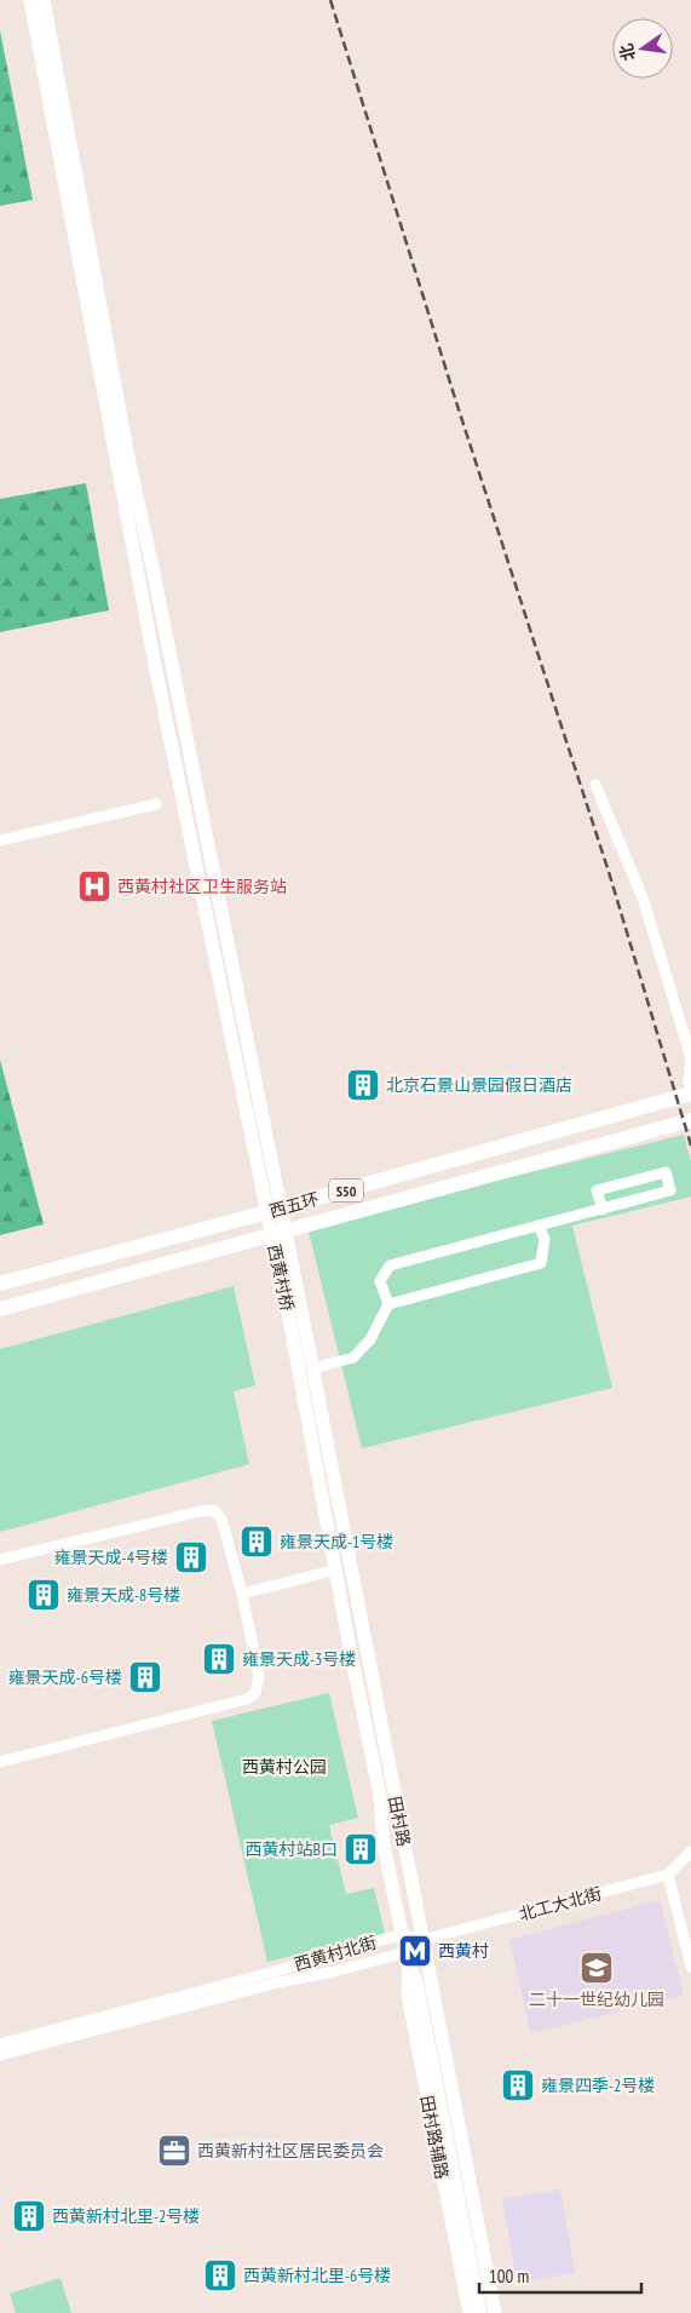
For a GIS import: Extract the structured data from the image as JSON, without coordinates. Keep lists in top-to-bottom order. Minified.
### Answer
{"streets":{"highway":["S50","西五环"],"main road":["西黄村桥","田村路"],"street":["北工大北街","西黄村北街","田村路辅路"]},"crossings":[["西黄村桥","田村路"],["田村路","北工大北街"],["田村路","西黄村北街"],["田村路","田村路辅路"],["北工大北街","西黄村北街"],["西黄村北街","田村路辅路"]],"parks":["西黄村公园"],"places":{"hospital":["西黄村社区卫生服务站"],"building":["北京石景山景园假日酒店","雍景天成-1号楼","雍景天成-4号楼","雍景天成-8号楼","雍景天成-3号楼","雍景天成-6号楼","西黄村站B口","雍景四季-2号楼","西黄新村北里-2号楼","西黄新村北里-6号楼"],"metro station":["西黄村"],"school or university":["二十一世纪幼儿园"],"office":["西黄新村社区居民委员会"]},"scale_bar":"100 m","north":"left"}
